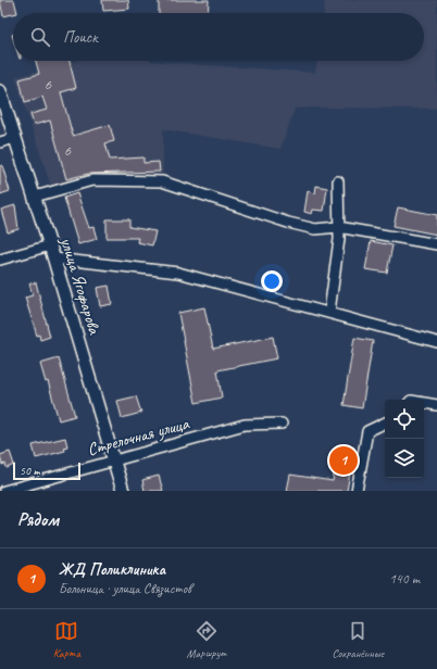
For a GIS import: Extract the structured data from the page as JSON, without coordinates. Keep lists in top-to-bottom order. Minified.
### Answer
{"streets":{"main road":["улица Ягофарова"],"street":["Стрелочная улица"]},"crossings":[["улица Ягофарова","Стрелочная улица"]],"house_numbers":["6","6"],"scale_bar":"50 m","page":{"search":"Поиск","pins":"1","scale":"50 m","heading":"Рядом","list":[{"mark":"1","name":"ЖД Поликлиника","note":"Больница · улица Связистов","value":"140 m"}],"nav":["Карта","Маршрут","Сохранённые"]}}
